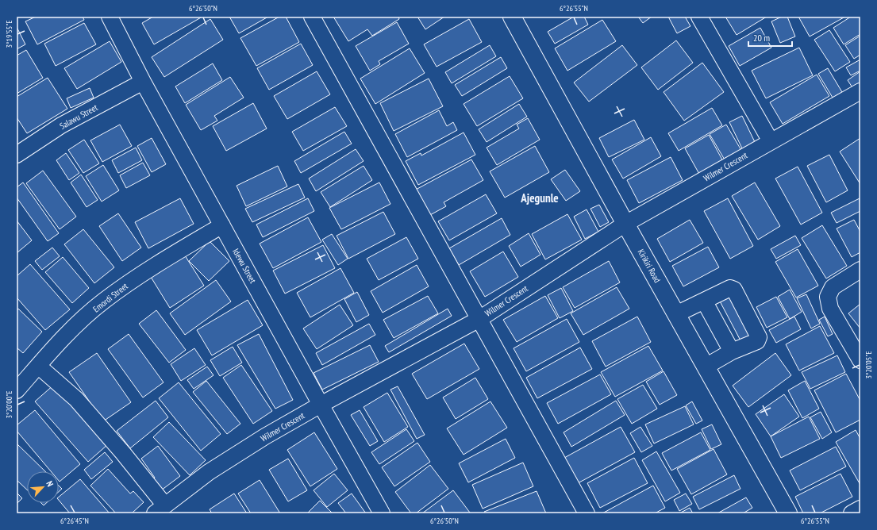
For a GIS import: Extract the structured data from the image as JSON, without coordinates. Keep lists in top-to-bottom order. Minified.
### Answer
{"streets":{"main road":["Kirikiri Road"],"street":["Salawu Street","Wilmer Crescent","Idewu Street","Emordi Street"]},"crossings":[["Salawu Street","Idewu Street"],["Wilmer Crescent","Idewu Street"],["Wilmer Crescent","Kirikiri Road"],["Idewu Street","Emordi Street"]],"districts":["Ajegunle"],"scale_bar":"20 m","north":"top right","coordinates":["6°26'50\"N","6°26'55\"N","3°19'55\"E","3°20'05\"E","3°20'00\"E","6°26'45\"N"]}
